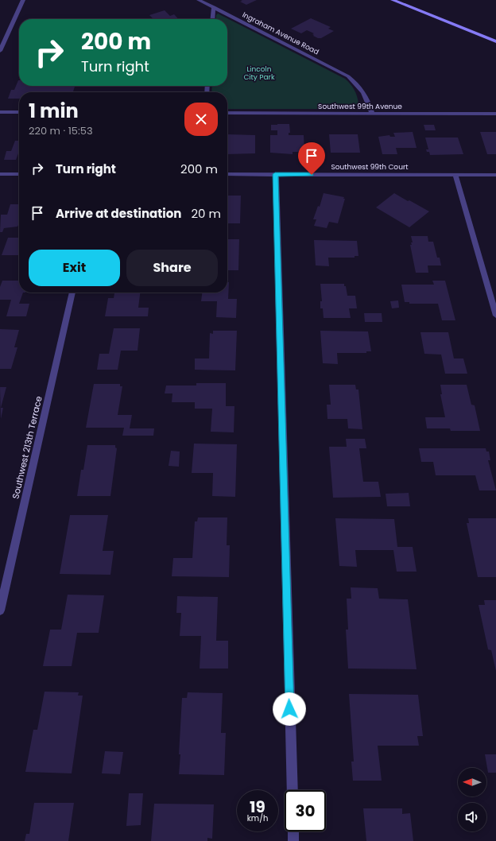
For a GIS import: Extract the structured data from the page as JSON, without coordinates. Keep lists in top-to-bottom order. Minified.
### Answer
{"streets":{"street":["Ingraham Avenue Road","Southwest 99th Avenue","Southwest 99th Court","Southwest 213th Terrace"]},"crossings":[["Ingraham Avenue Road","Southwest 99th Avenue"]],"parks":["Lincoln City Park"],"north":"left","page":{"turn":["200 m","Turn right"],"heading":["1 min","220 m · 15:53"],"list":[{"name":"Turn right","value":"200 m"},{"name":"Arrive at destination","value":"20 m"}],"buttons":["Exit","Share"],"speed":"19 km/h","limit":"30"}}
